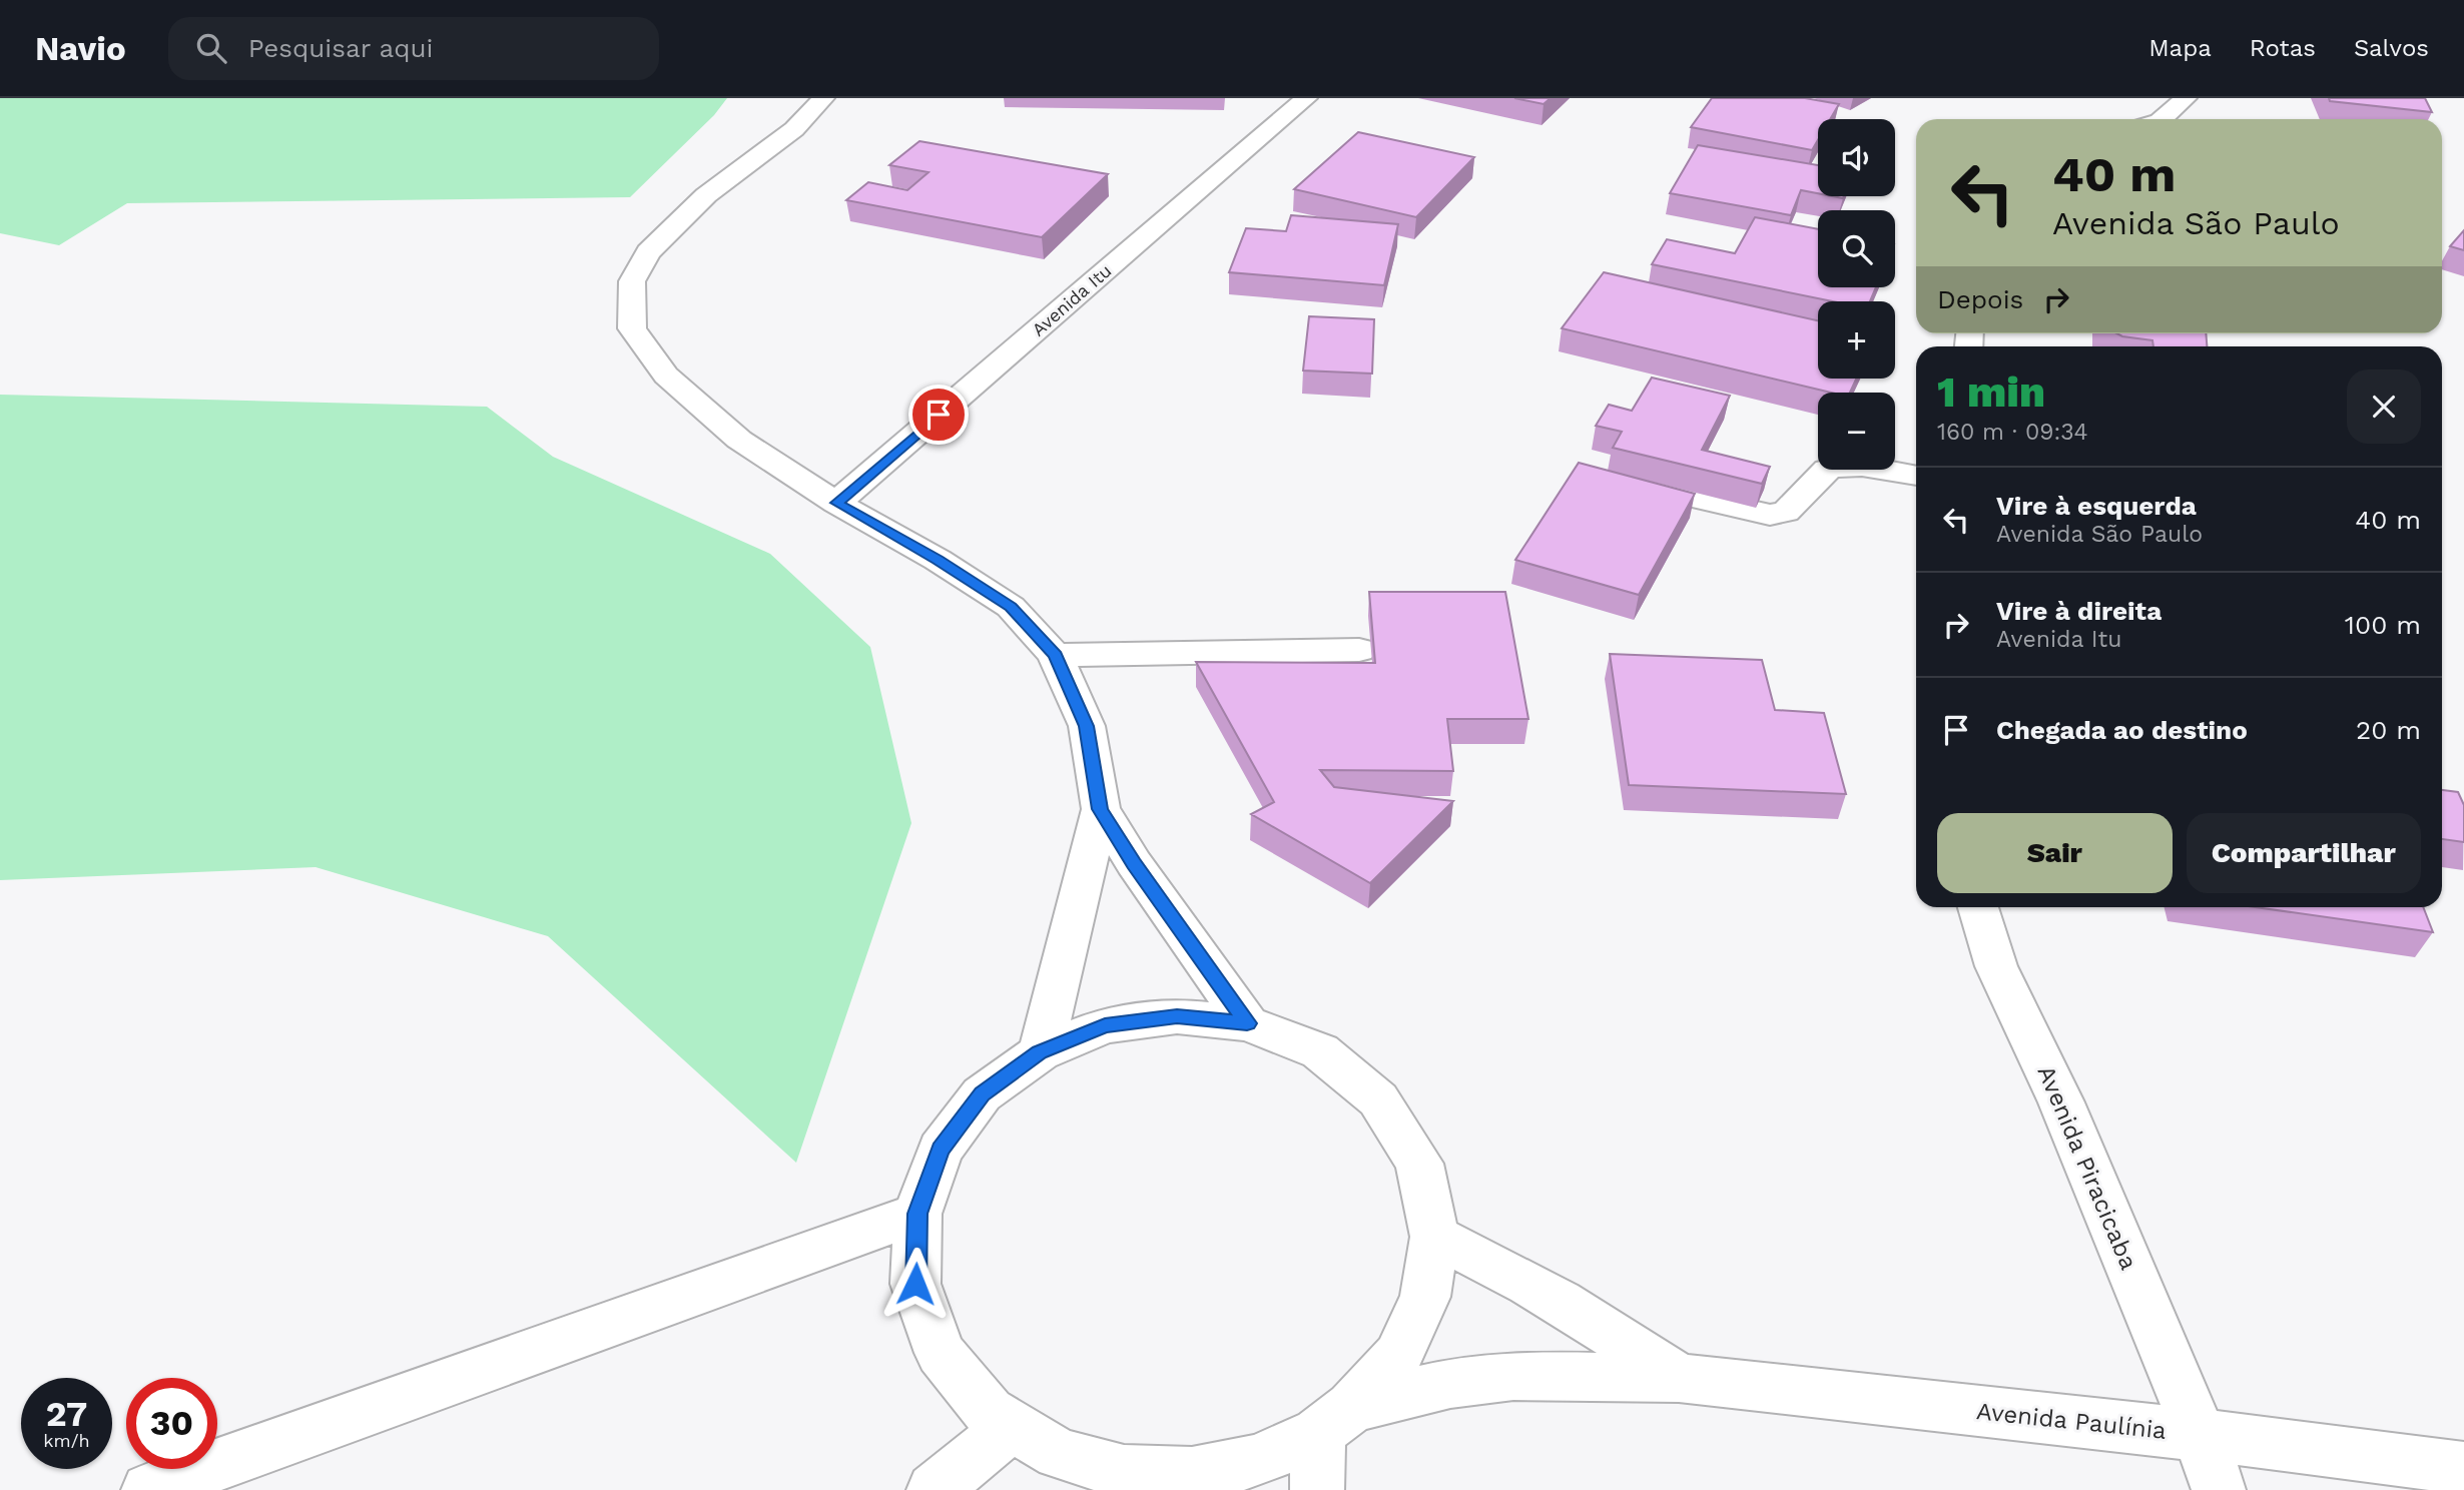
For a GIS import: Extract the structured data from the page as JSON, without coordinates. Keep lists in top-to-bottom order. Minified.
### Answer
{"streets":{"street":["Avenida Itu","Avenida Piracicaba","Avenida Paulínia"]},"crossings":[["Avenida Piracicaba","Avenida Paulínia"]],"page":{"header":"Navio","search":"Pesquisar aqui","nav":["Mapa","Rotas","Salvos"],"map_buttons":["+","−"],"turn":["40 m","Avenida São Paulo"],"then":"Depois","heading":["1 min","160 m · 09:34"],"list":[{"name":"Vire à esquerda","note":"Avenida São Paulo","value":"40 m"},{"name":"Vire à direita","note":"Avenida Itu","value":"100 m"},{"name":"Chegada ao destino","value":"20 m"}],"buttons":["Sair","Compartilhar"],"speed":"27 km/h","limit":"30"}}
